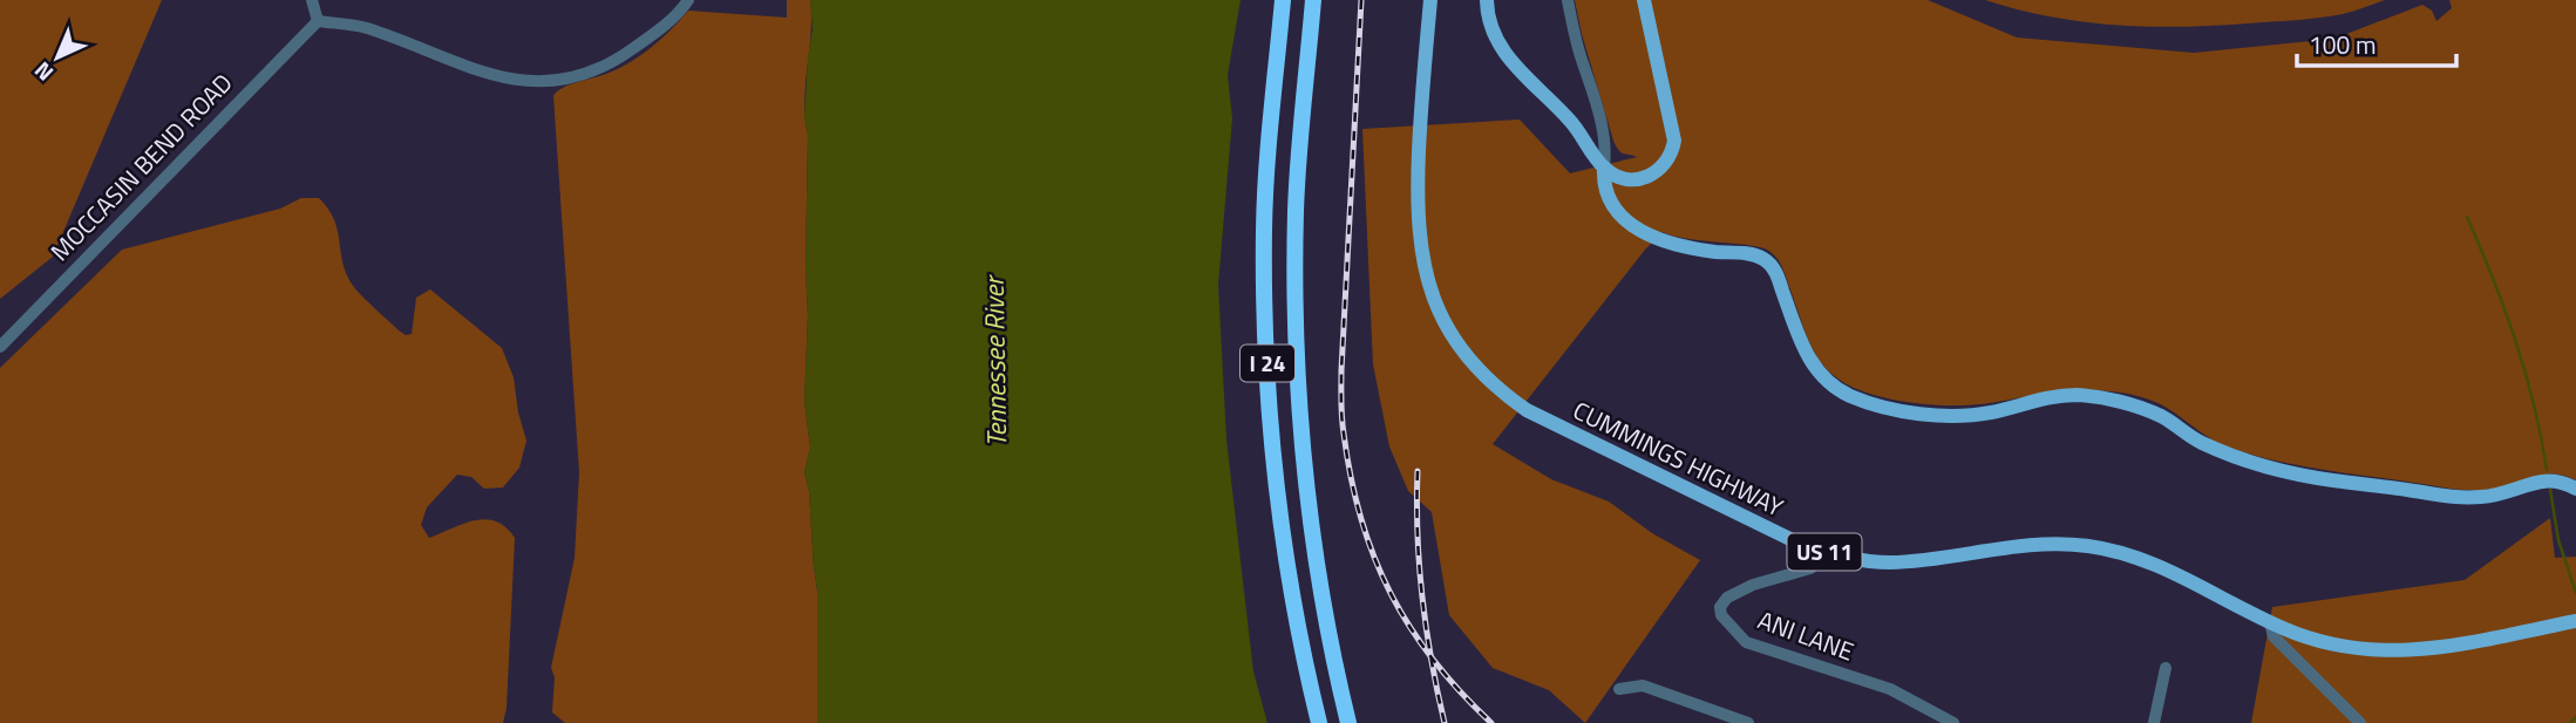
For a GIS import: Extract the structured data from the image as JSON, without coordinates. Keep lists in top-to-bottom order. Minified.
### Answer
{"streets":{"highway":["I 24"],"main road":["CUMMINGS HIGHWAY","US 11"],"street":["MOCCASIN BEND ROAD","ANI LANE"]},"crossings":[["CUMMINGS HIGHWAY","ANI LANE"]],"water":["Tennessee River"],"scale_bar":"100 m","north":"bottom left"}
